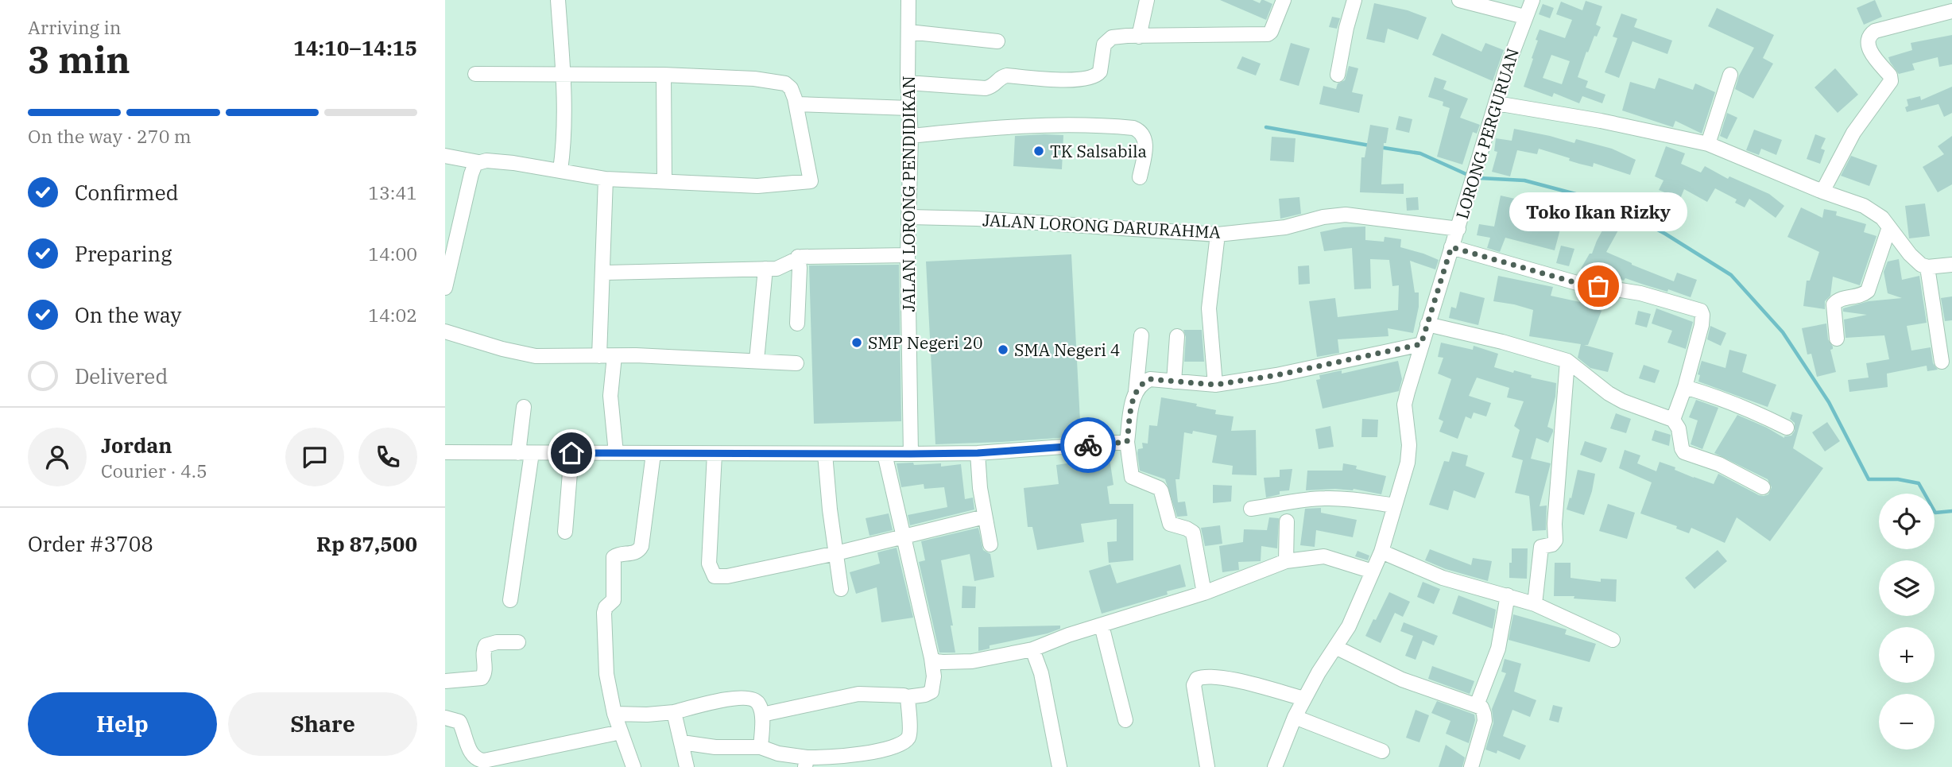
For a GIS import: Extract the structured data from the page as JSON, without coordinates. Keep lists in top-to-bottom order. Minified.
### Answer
{"streets":{"street":["LORONG PERGURUAN","JALAN LORONG PENDIDIKAN","JALAN LORONG DARURAHMA"]},"crossings":[["LORONG PERGURUAN","JALAN LORONG DARURAHMA"],["JALAN LORONG PENDIDIKAN","JALAN LORONG DARURAHMA"]],"places":["TK Salsabila","Toko Ikan Rizky","SMP Negeri 20","SMA Negeri 4"],"page":{"heading":["3 min","Arriving in","14:10–14:15"],"panel":["Jordan","Courier · 4.5","Order #3708","Rp 87,500"],"bar":"On the way · 270 m","list":[["Confirmed","13:41"],["Preparing","14:00"],["On the way","14:02"],"Delivered"],"bubble":"Toko Ikan Rizky","map_buttons":["+","−"],"buttons":["Help","Share"]}}
